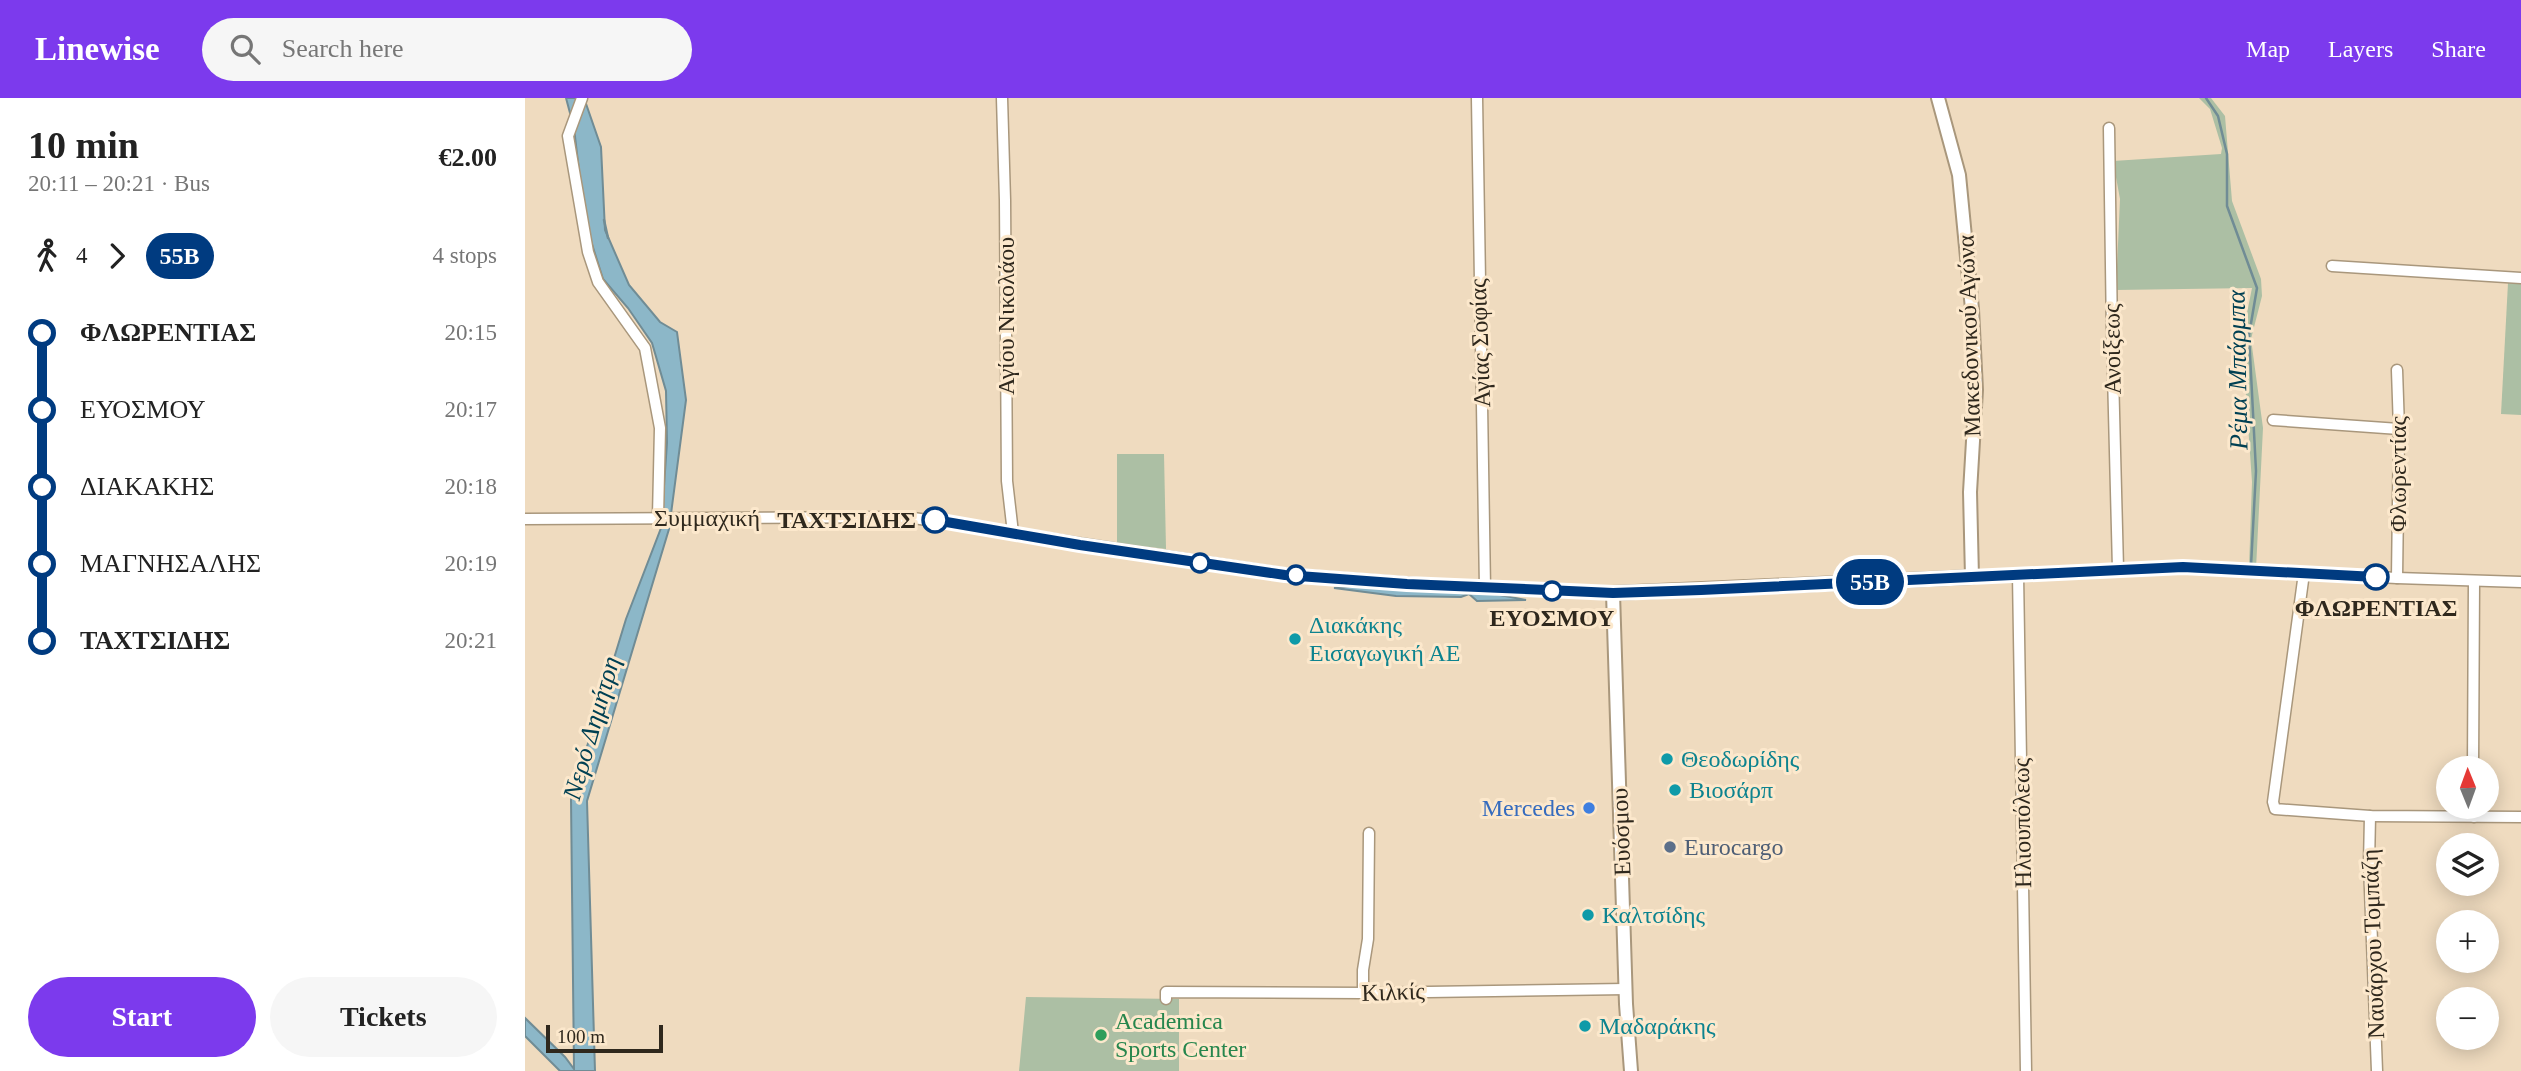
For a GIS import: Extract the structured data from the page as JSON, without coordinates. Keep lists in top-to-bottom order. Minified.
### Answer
{"streets":{"main road":["Μακεδονικού Αγώνα","Συμμαχική","Ευόσμου"],"street":["Αγίου Νικολάου","Αγίας Σοφίας","Ανοίξεως","Φλωρεντίας","Ηλιουπόλεως","Ναυάρχου Τομπάζη","Κιλκίς"]},"crossings":[["Αγίου Νικολάου","Συμμαχική"],["Μακεδονικού Αγώνα","Συμμαχική"],["Αγίας Σοφίας","Συμμαχική"],["Ανοίξεως","Συμμαχική"],["Φλωρεντίας","Συμμαχική"],["Συμμαχική","Ηλιουπόλεως"],["Συμμαχική","Ευόσμου"],["Συμμαχική","Ναυάρχου Τομπάζη"],["Ευόσμου","Κιλκίς"]],"water":["Ρέμα Μπάρμπα","Νερό Δημήτρη"],"places":["ΤΑΧΤΣΙΔΗΣ","ΦΛΩΡΕΝΤΙΑΣ","ΕΥΟΣΜΟΥ","Διακάκης Εισαγωγική ΑΕ","Θεοδωρίδης","Βιοσάρπ","Mercedes","Eurocargo","Καλτσίδης","Μαδαράκης","Academica Sports Center"],"lines":["bus line 55Β"],"scale_bar":"100 m","north":"top","page":{"header":"Linewise","search":"Search here","nav":["Map","Layers","Share"],"heading":["10 min","20:11 – 20:21 · Bus","€2.00"],"on_map":"55Β","legs":["4","55Β","4 stops"],"list":[{"name":"ΦΛΩΡΕΝΤΙΑΣ","value":"20:15"},{"name":"ΕΥΟΣΜΟΥ","value":"20:17"},{"name":"ΔΙΑΚΑΚΗΣ","value":"20:18"},{"name":"ΜΑΓΝΗΣΑΛΗΣ","value":"20:19"},{"name":"ΤΑΧΤΣΙΔΗΣ","value":"20:21"}],"map_buttons":["+","−"],"buttons":["Start","Tickets"],"scale":"100 m"}}
